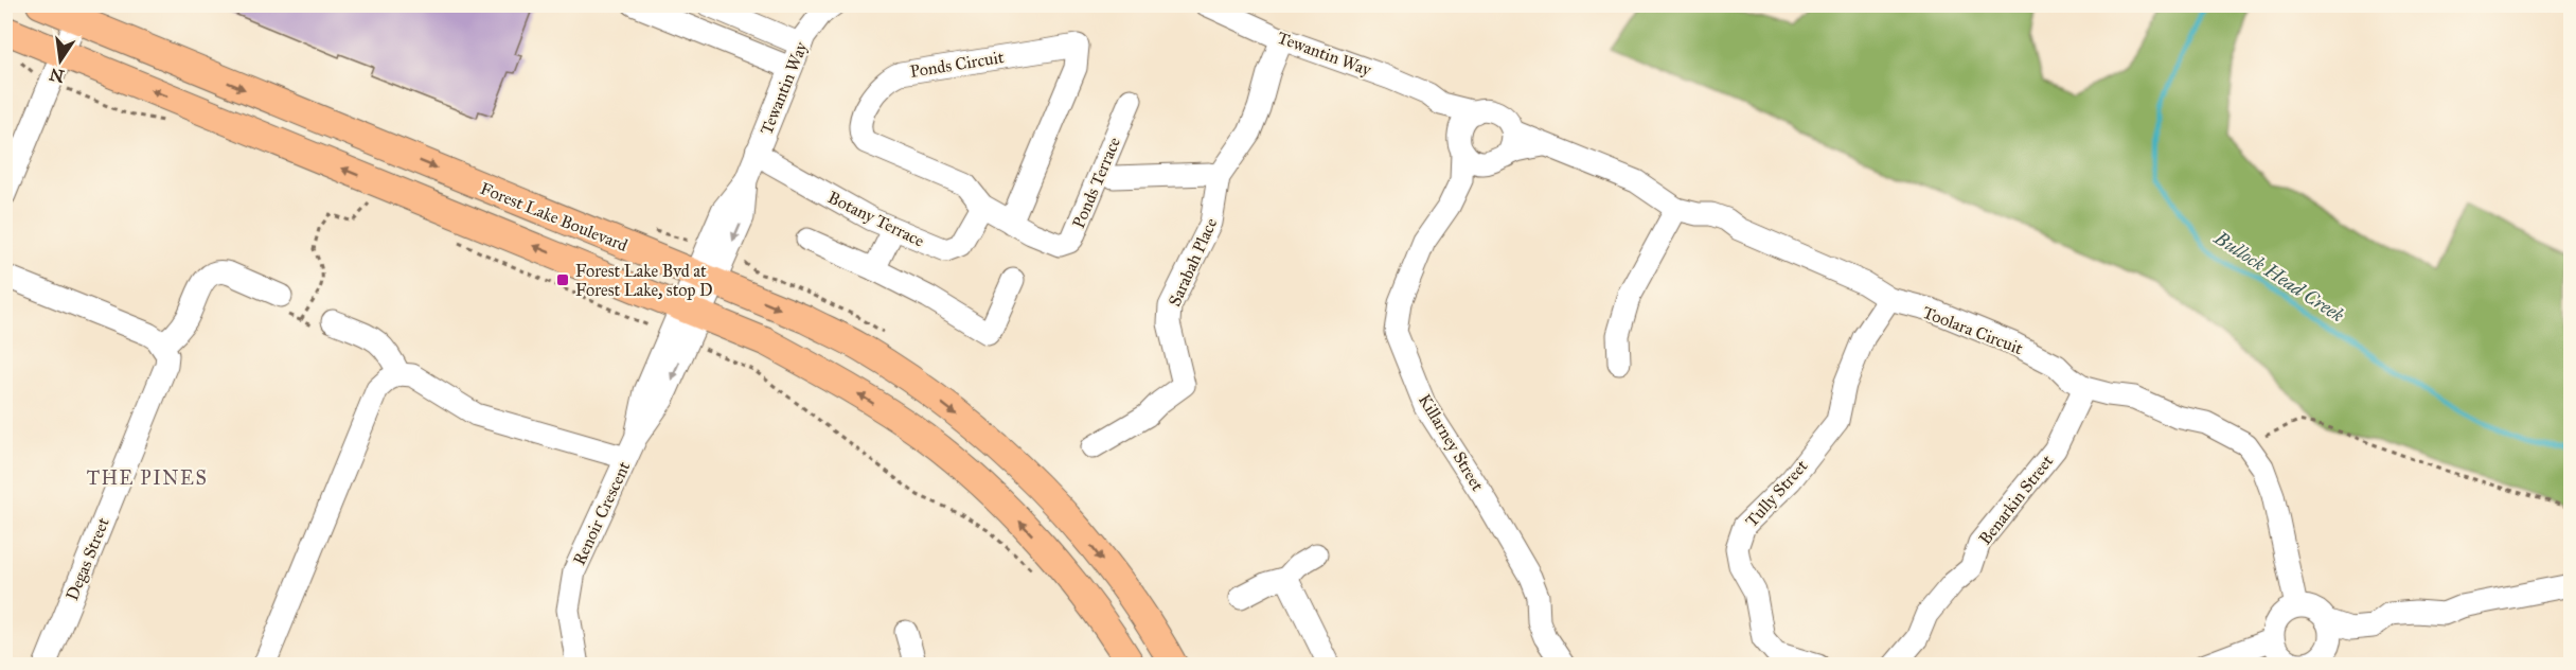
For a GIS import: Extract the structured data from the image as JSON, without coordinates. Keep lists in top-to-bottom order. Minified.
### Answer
{"streets":{"main road":["Forest Lake Boulevard"],"street":["Tewantin Way","Ponds Circuit","Ponds Terrace","Botany Terrace","Sarabah Place","Toolara Circuit","Killarney Street","Tully Street","Benarkin Street","Renoir Crescent","Degas Street"]},"crossings":[["Tewantin Way","Forest Lake Boulevard"],["Tewantin Way","Botany Terrace"],["Tewantin Way","Sarabah Place"],["Tewantin Way","Toolara Circuit"],["Tewantin Way","Killarney Street"],["Tewantin Way","Renoir Crescent"],["Ponds Circuit","Ponds Terrace"],["Ponds Circuit","Botany Terrace"],["Forest Lake Boulevard","Renoir Crescent"],["Toolara Circuit","Killarney Street"],["Toolara Circuit","Tully Street"],["Toolara Circuit","Benarkin Street"]],"districts":["THE PINES"],"water":["Bullock Head Creek"],"places":{"transit":["Forest Lake Bvd at Forest Lake, stop D"]},"north":"bottom"}
